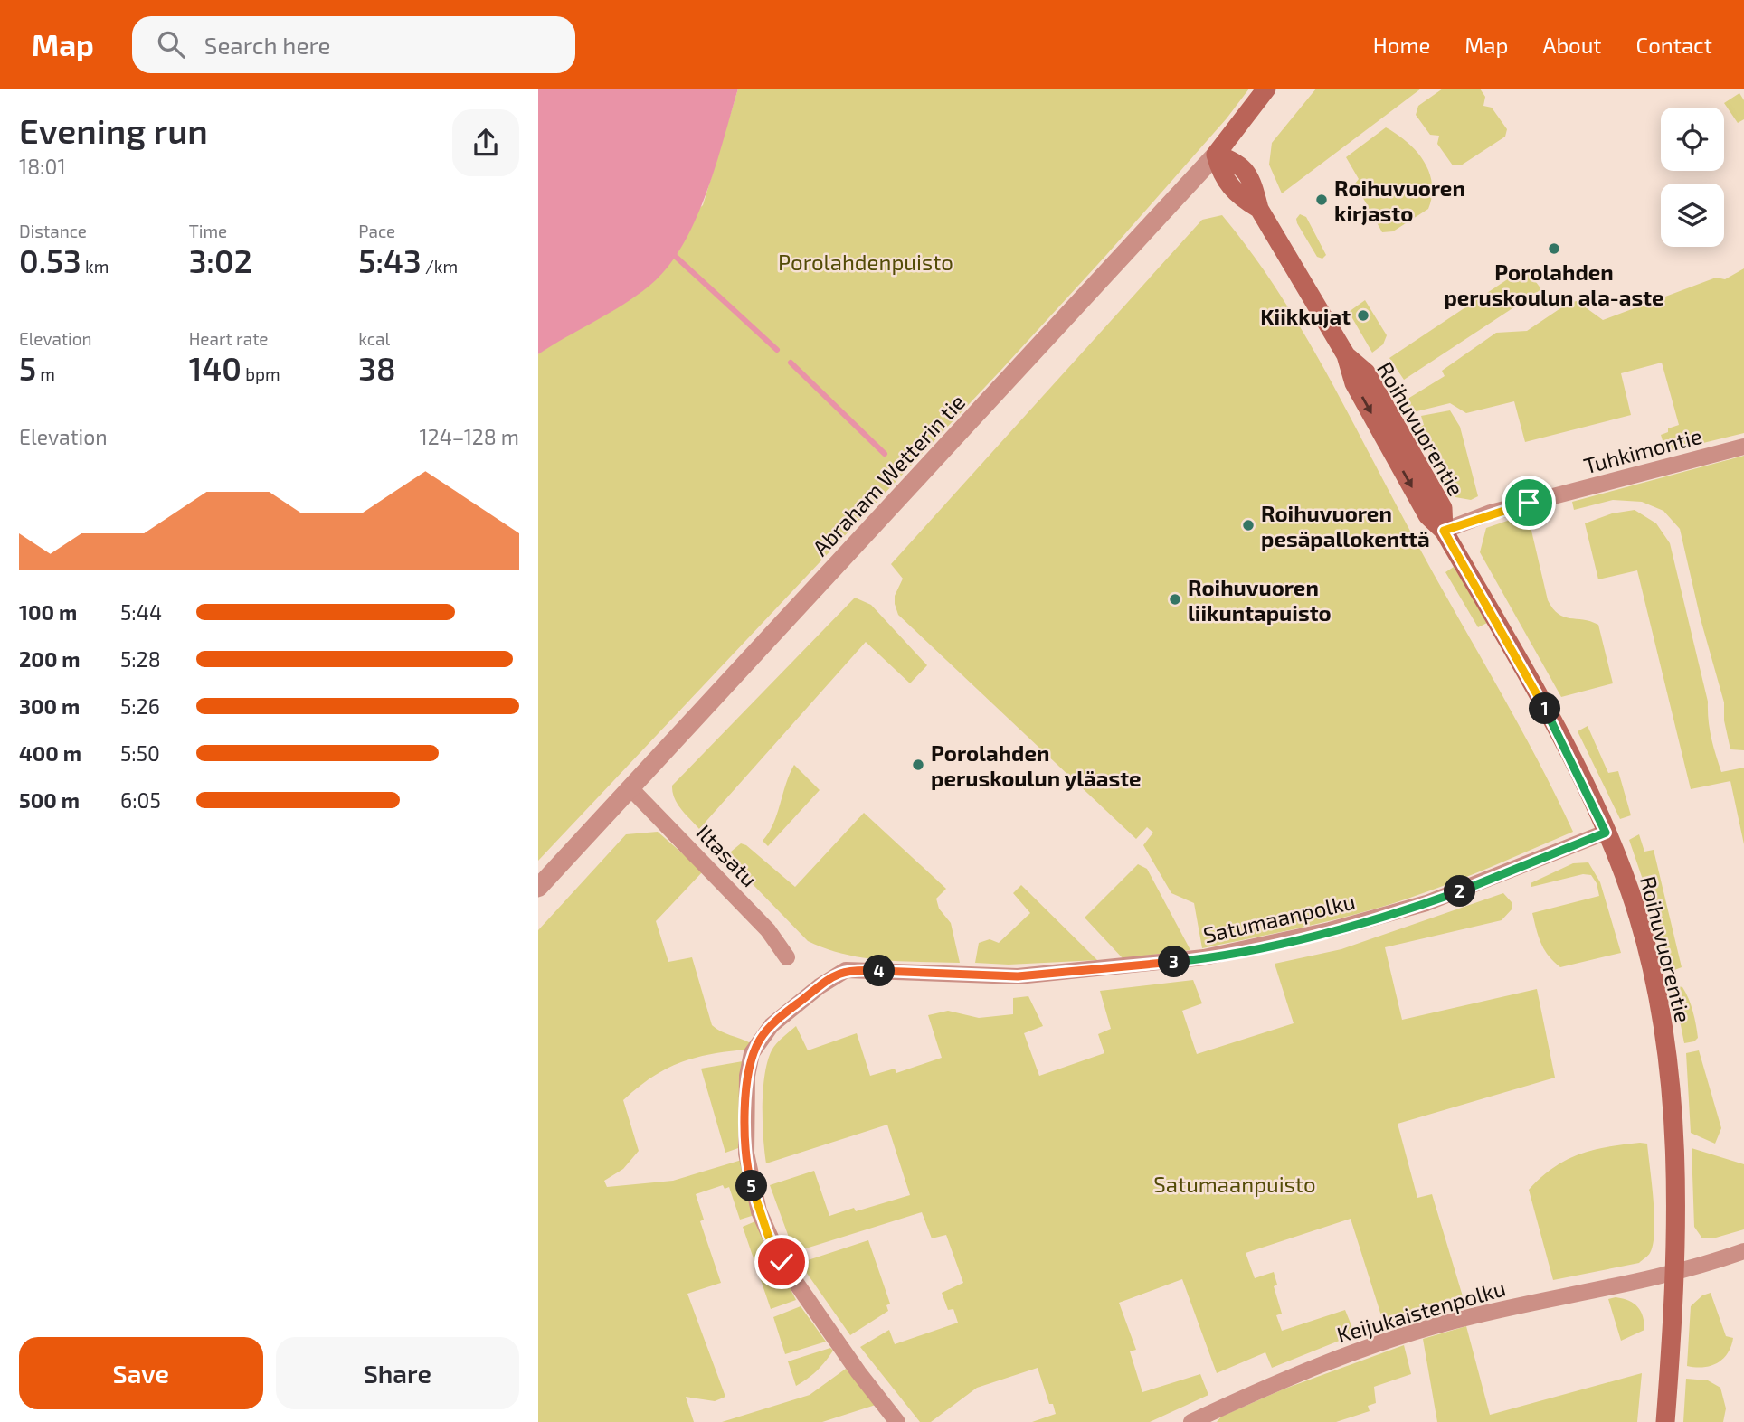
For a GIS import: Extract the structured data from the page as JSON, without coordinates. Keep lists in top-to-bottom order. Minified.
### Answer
{"streets":{"main road":["Roihuvuorentie","Abraham Wetterin tie"],"street":["Tuhkimontie","Iltasatu","Satumaanpolku","Keijukaistenpolku"]},"crossings":[["Roihuvuorentie","Tuhkimontie"],["Roihuvuorentie","Abraham Wetterin tie"],["Roihuvuorentie","Satumaanpolku"],["Roihuvuorentie","Keijukaistenpolku"],["Abraham Wetterin tie","Iltasatu"]],"parks":["Porolahdenpuisto","Satumaanpuisto"],"places":["Roihuvuoren kirjasto","Porolahden peruskoulun ala-aste","Kiikkujat","Roihuvuoren pesäpallokenttä","Roihuvuoren liikuntapuisto","Porolahden peruskoulun yläaste"],"page":{"header":"Map","search":"Search here","nav":["Home","Map","About","Contact"],"heading":["Evening run","18:01"],"stats":[["Distance","0.53 km"],["Time","3:02"],["Pace","5:43 /km"],["Elevation","5 m"],["Heart rate","140 bpm"],["kcal","38"]],"chart":["Elevation","124–128 m"],"list":[{"name":"100 m","note":"5:44"},{"name":"200 m","note":"5:28"},{"name":"300 m","note":"5:26"},{"name":"400 m","note":"5:50"},{"name":"500 m","note":"6:05"}],"pins":["1","2","3","4","5"],"buttons":["Save","Share"]}}
